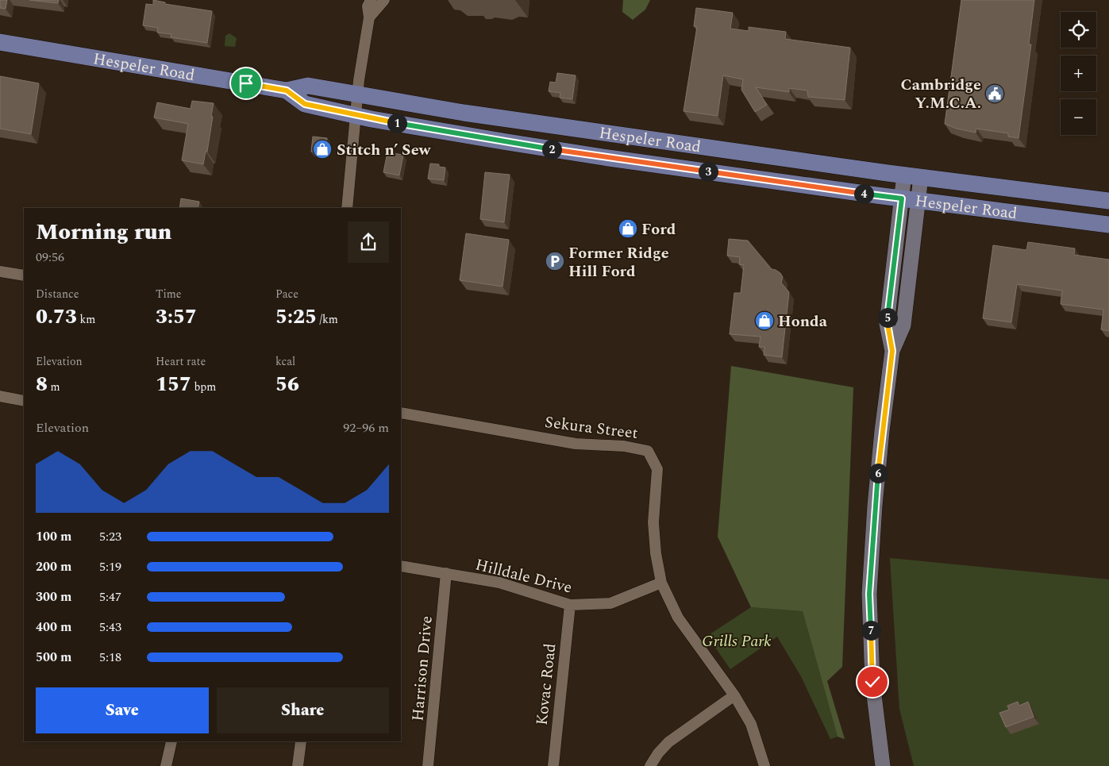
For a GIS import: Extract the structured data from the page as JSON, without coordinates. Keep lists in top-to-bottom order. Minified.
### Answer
{"streets":{"main road":["Hespeler Road"],"street":["Sekura Street","Hilldale Drive","Harrison Drive","Kovac Road"]},"crossings":[["Sekura Street","Hilldale Drive"],["Hilldale Drive","Harrison Drive"],["Hilldale Drive","Kovac Road"]],"parks":["Grills Park"],"places":{"public building":["Cambridge Y.M.C.A."],"shop":["Stitch n’ Sew","Ford","Honda"],"parking":["Former Ridge Hill Ford"]},"page":{"map_buttons":["+","−"],"pins":["1","2","3","4","5","6","7"],"heading":["Morning run","09:56"],"stats":[["Distance","0.73 km"],["Time","3:57"],["Pace","5:25 /km"],["Elevation","8 m"],["Heart rate","157 bpm"],["kcal","56"]],"chart":["Elevation","92–96 m"],"list":[{"name":"100 m","note":"5:23"},{"name":"200 m","note":"5:19"},{"name":"300 m","note":"5:47"},{"name":"400 m","note":"5:43"},{"name":"500 m","note":"5:18"}],"buttons":["Save","Share"]}}
